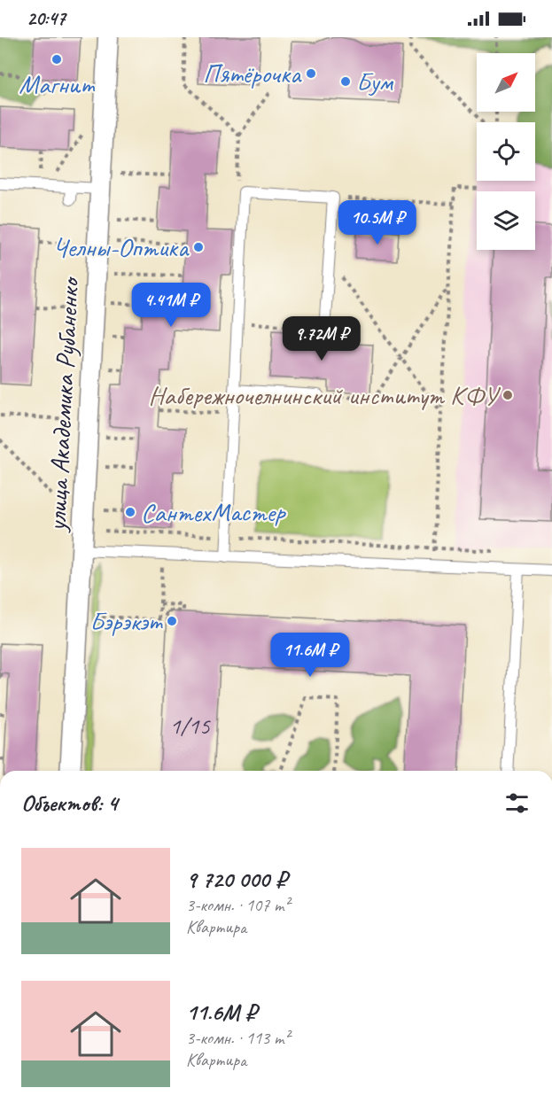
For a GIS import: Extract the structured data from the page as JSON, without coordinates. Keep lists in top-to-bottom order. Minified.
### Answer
{"streets":{"street":["улица Академика Рубаненко"]},"places":["Магнит","Пятёрочка","Бум","Челны-Оптика","Набережночелнинский институт КФУ","СантехМастер","Бэрэкэт"],"house_numbers":["1/15"],"north":"top right","page":{"status":"20:47","price":["10.5M ₽","4.41M ₽","9.72M ₽","11.6M ₽"],"heading":"Объектов: 4","list":[{"name":"9 720 000 ₽","note":"3-комн. · 107 m² · Квартира"},{"name":"11.6M ₽","note":"3-комн. · 113 m² · Квартира"}]}}
